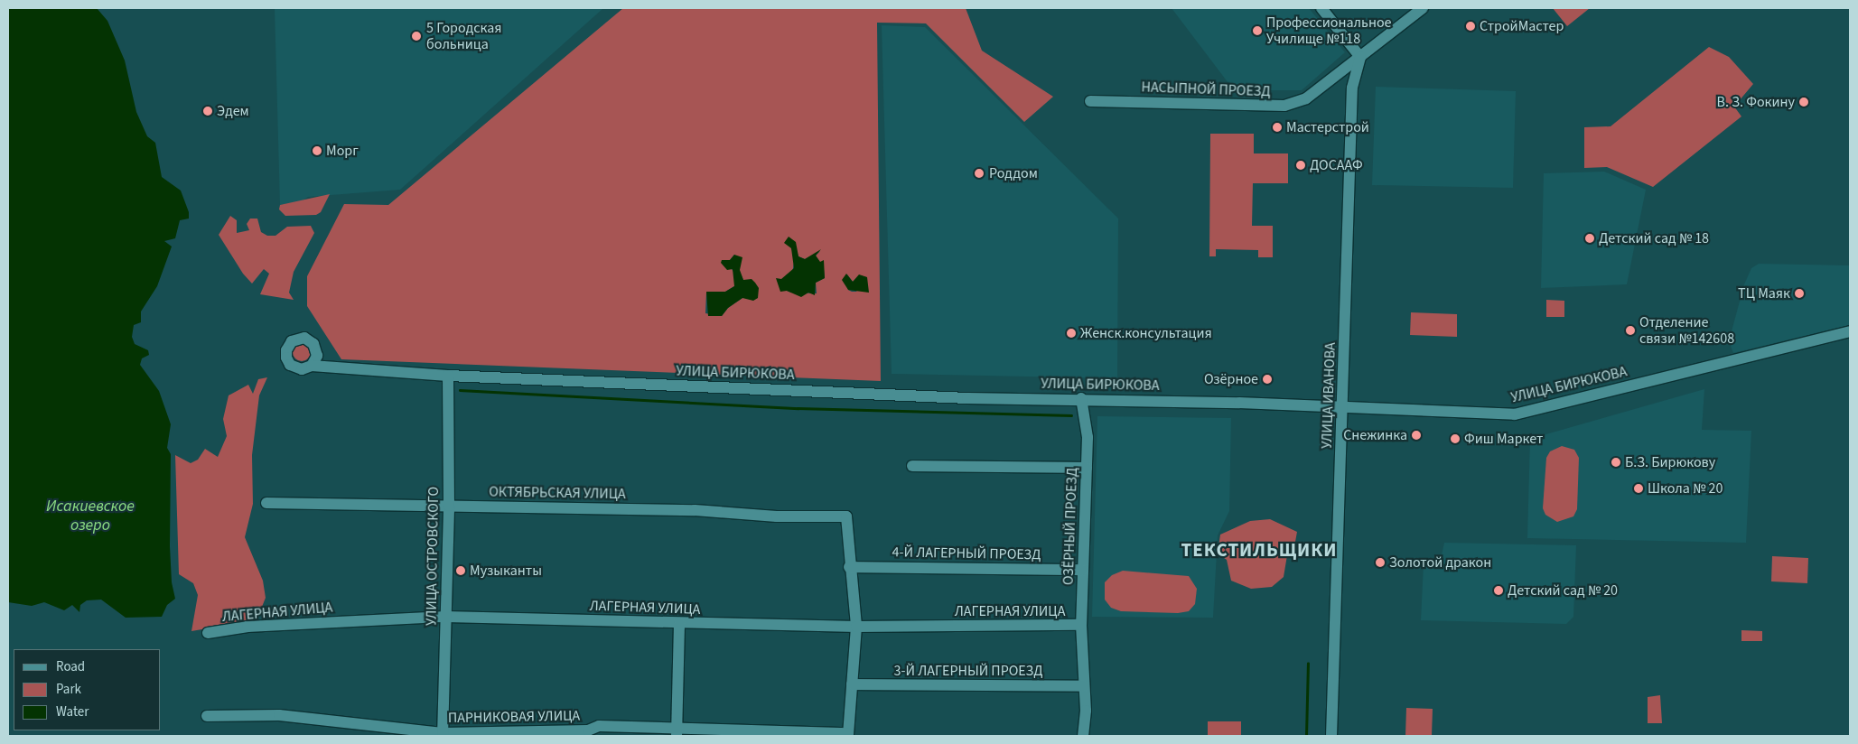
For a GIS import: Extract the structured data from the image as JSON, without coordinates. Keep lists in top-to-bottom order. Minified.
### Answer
{"streets":{"street":["НАСЫПНОЙ ПРОЕЗД","УЛИЦА БИРЮКОВА","УЛИЦА ИВАНОВА","ОКТЯБРЬСКАЯ УЛИЦА","ОЗЁРНЫЙ ПРОЕЗД","4-Й ЛАГЕРНЫЙ ПРОЕЗД","УЛИЦА ОСТРОВСКОГО","ЛАГЕРНАЯ УЛИЦА","3-Й ЛАГЕРНЫЙ ПРОЕЗД","ПАРНИКОВАЯ УЛИЦА"]},"crossings":[["НАСЫПНОЙ ПРОЕЗД","УЛИЦА ИВАНОВА"],["УЛИЦА БИРЮКОВА","УЛИЦА ИВАНОВА"],["УЛИЦА БИРЮКОВА","ОЗЁРНЫЙ ПРОЕЗД"],["УЛИЦА БИРЮКОВА","УЛИЦА ОСТРОВСКОГО"],["ОКТЯБРЬСКАЯ УЛИЦА","4-Й ЛАГЕРНЫЙ ПРОЕЗД"],["ОКТЯБРЬСКАЯ УЛИЦА","УЛИЦА ОСТРОВСКОГО"],["ОЗЁРНЫЙ ПРОЕЗД","4-Й ЛАГЕРНЫЙ ПРОЕЗД"],["ОЗЁРНЫЙ ПРОЕЗД","ЛАГЕРНАЯ УЛИЦА"],["ОЗЁРНЫЙ ПРОЕЗД","3-Й ЛАГЕРНЫЙ ПРОЕЗД"],["УЛИЦА ОСТРОВСКОГО","ЛАГЕРНАЯ УЛИЦА"],["УЛИЦА ОСТРОВСКОГО","ПАРНИКОВАЯ УЛИЦА"]],"districts":["ТЕКСТИЛЬЩИКИ"],"water":["Исакиевское озеро"],"places":["СтройМастер","Профессиональное Училище №118","5 Городская больница","В. З. Фокину","Эдем","Мастерстрой","Морг","ДОСААФ","Роддом","Детский сад № 18","ТЦ Маяк","Отделение связи №142608","Женск.консультация","Озёрное","Снежинка","Фиш Маркет","Б.З. Бирюкову","Школа № 20","Золотой дракон","Музыканты","Детский сад № 20"],"legend":["Road","Park","Water"]}
